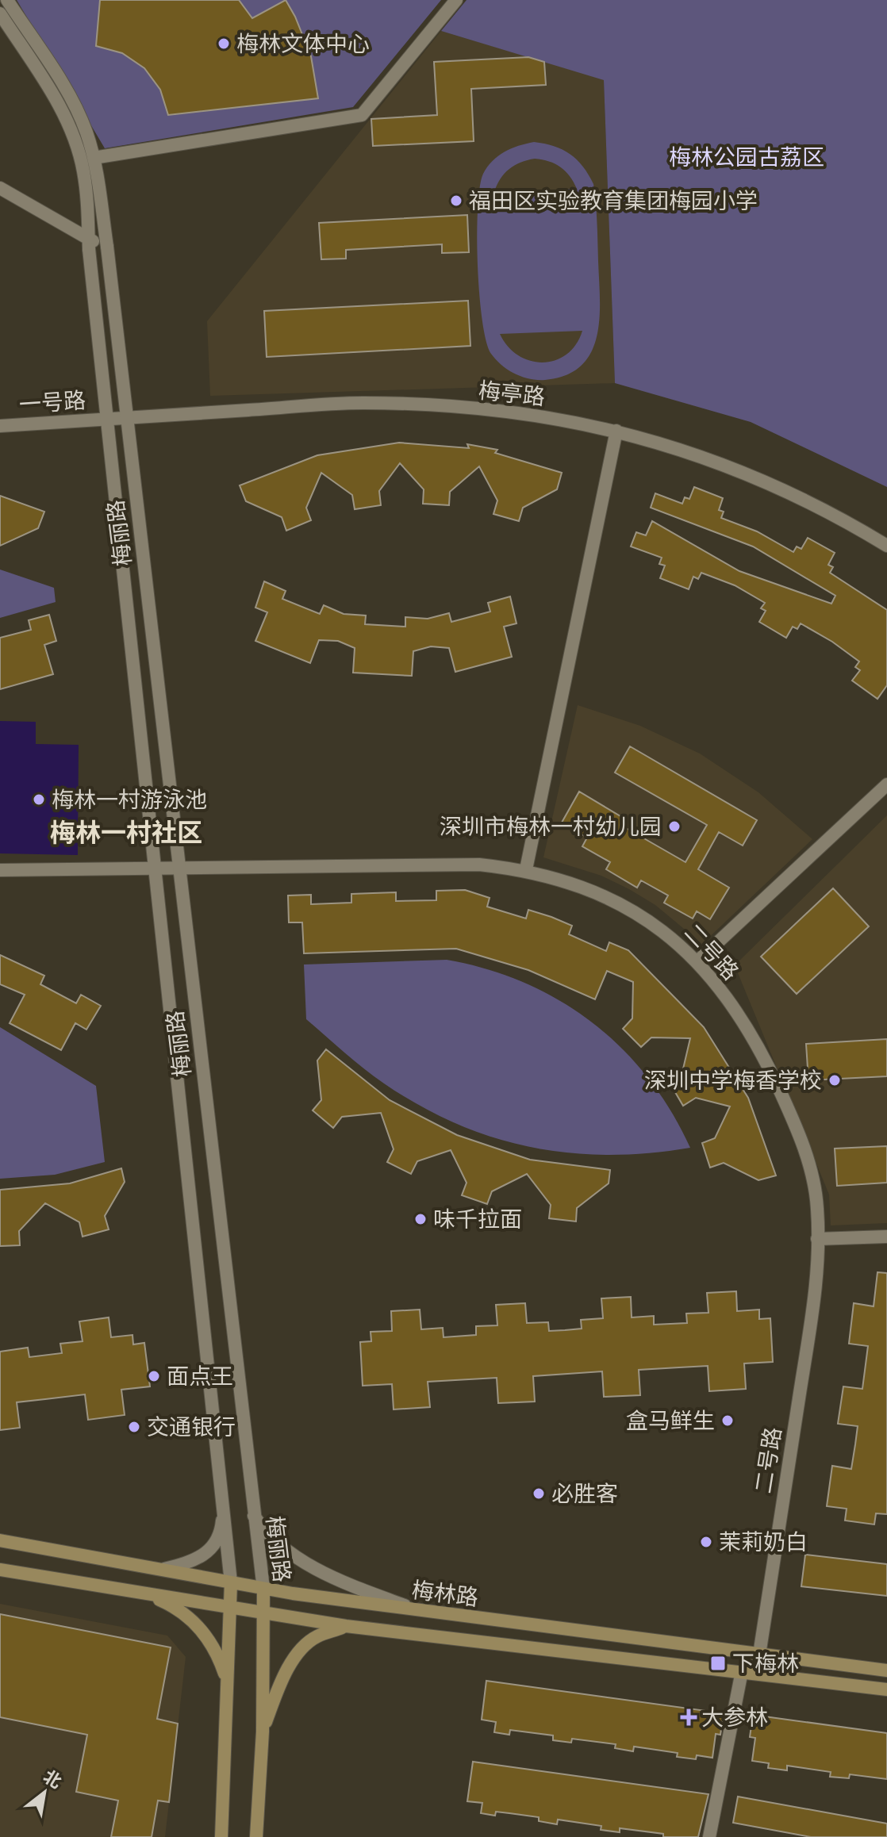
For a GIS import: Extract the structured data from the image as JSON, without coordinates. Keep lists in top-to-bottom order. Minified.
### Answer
{"streets":{"main road":["梅丽路","梅林路"],"street":["梅亭路","一号路","二号路"]},"crossings":[["梅亭路","一号路"],["梅亭路","梅丽路"],["一号路","梅丽路"],["梅丽路","二号路"],["梅丽路","梅林路"],["二号路","梅林路"]],"districts":["梅林一村社区"],"parks":["梅林公园古荔区"],"places":{"other":["梅林文体中心","福田区实验教育集团梅园小学","梅林一村游泳池","深圳市梅林一村幼儿园","深圳中学梅香学校","味千拉面","面点王","盒马鲜生","交通银行","必胜客","茉莉奶白"],"transit":["下梅林"],"health":["大参林"]},"north":"top right"}
